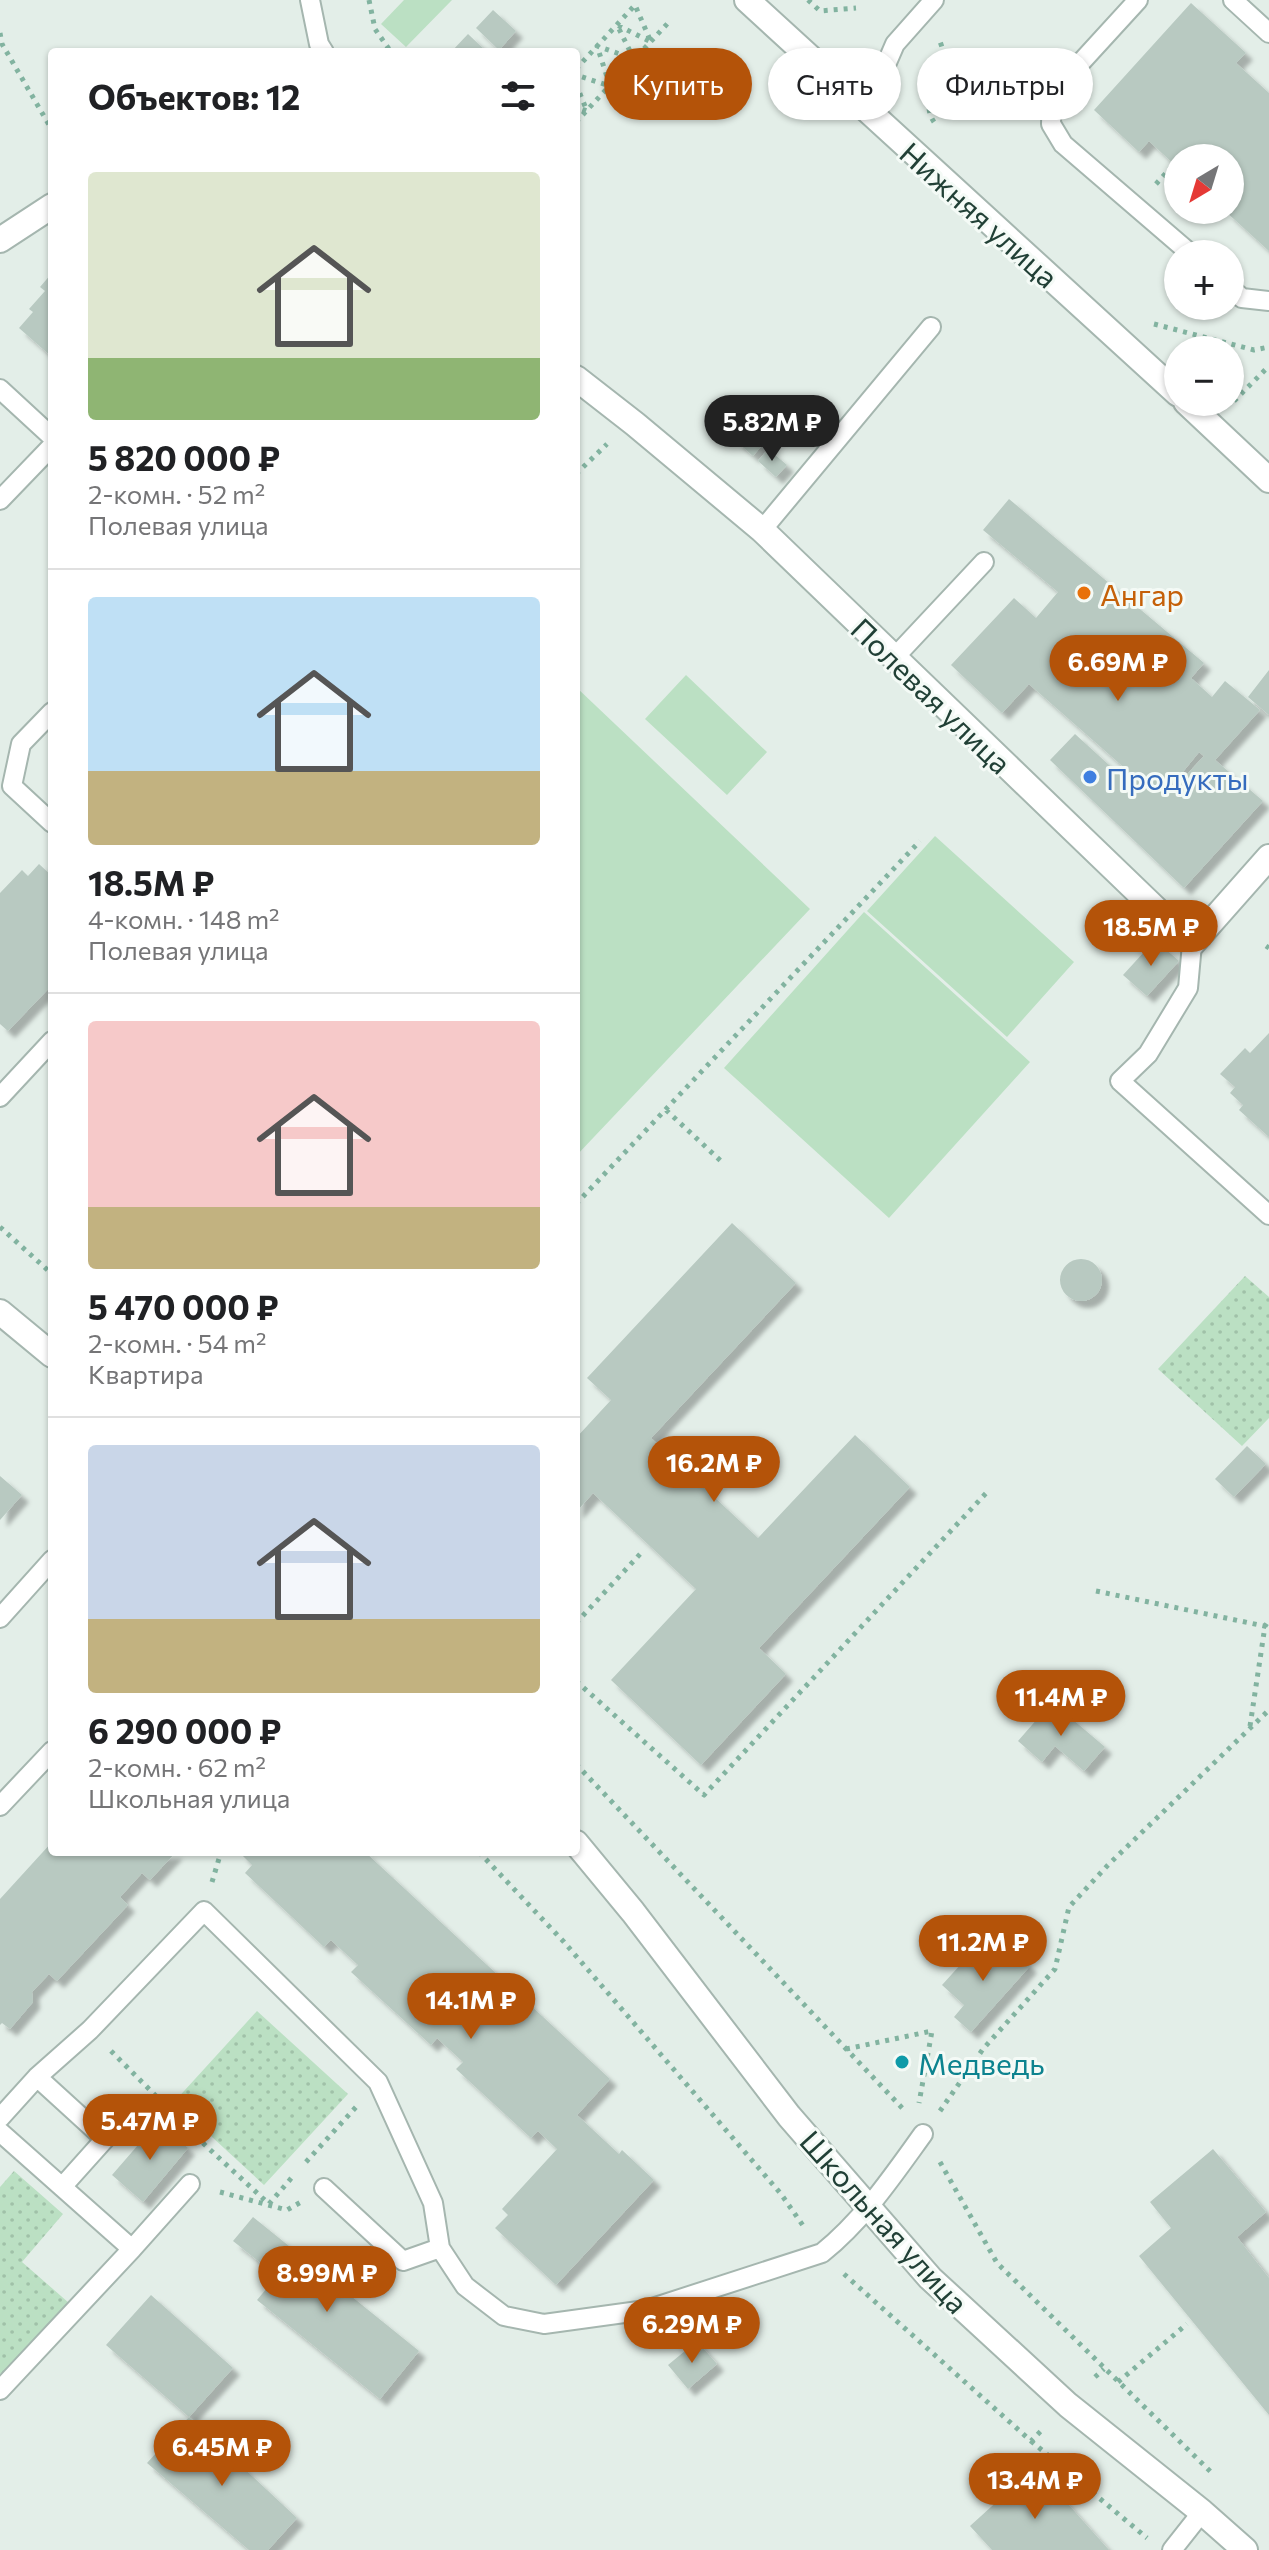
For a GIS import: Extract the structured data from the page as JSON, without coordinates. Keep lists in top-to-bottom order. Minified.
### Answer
{"streets":{"street":["Нижняя улица","Полевая улица","Школьная улица"]},"places":["Ангар","Продукты","Медведь"],"north":"bottom left","page":{"chip":["Купить","Снять","Фильтры"],"heading":"Объектов: 12","map_buttons":["+","−"],"list":[{"name":"5 820 000 ₽","note":"2-комн. · 52 m² · Полевая улица"},{"name":"18.5M ₽","note":"4-комн. · 148 m² · Полевая улица"},{"name":"5 470 000 ₽","note":"2-комн. · 54 m² · Квартира"},{"name":"6 290 000 ₽","note":"2-комн. · 62 m² · Школьная улица"}],"price":["5.82M ₽","6.69M ₽","18.5M ₽","16.2M ₽","11.4M ₽","11.2M ₽","14.1M ₽","5.47M ₽","8.99M ₽","6.29M ₽","6.45M ₽","13.4M ₽"]}}
